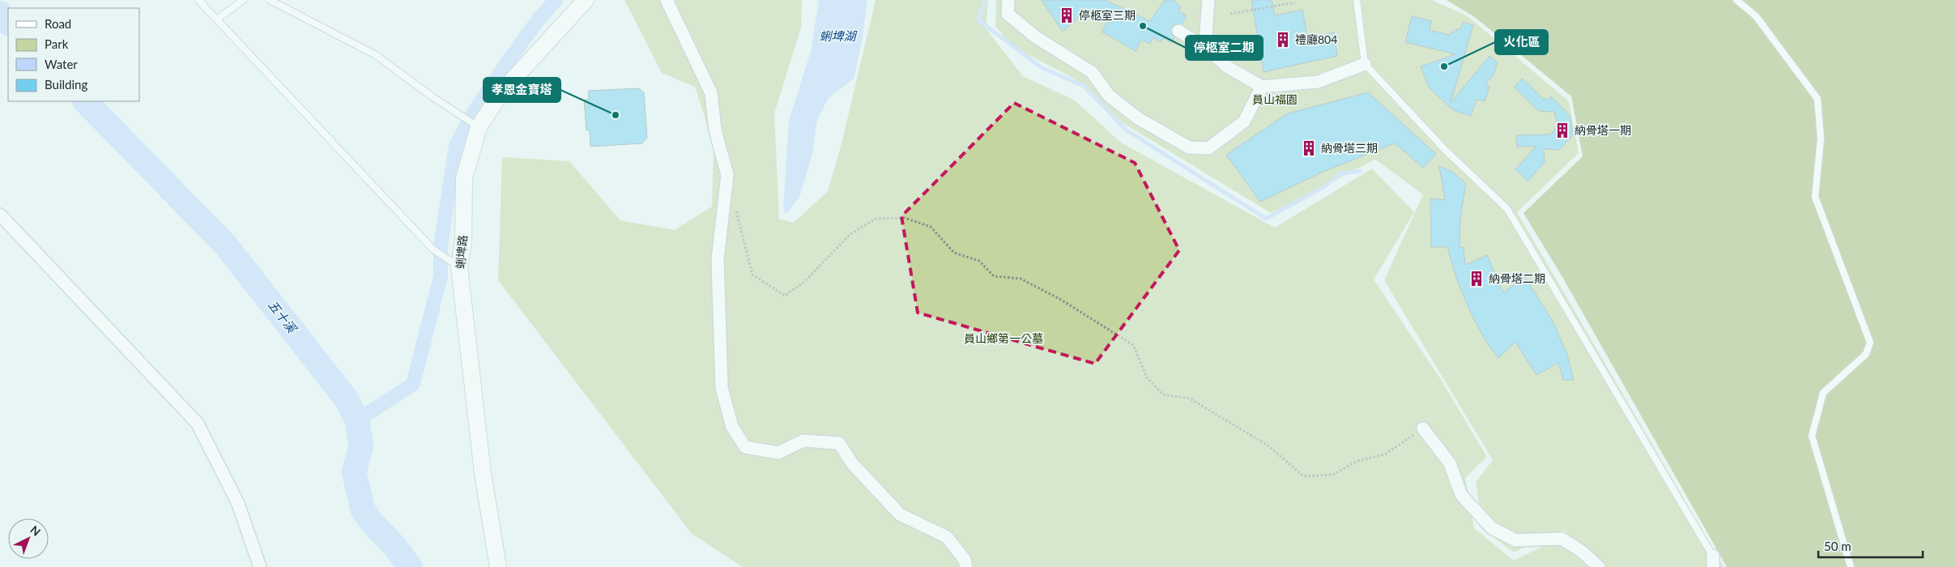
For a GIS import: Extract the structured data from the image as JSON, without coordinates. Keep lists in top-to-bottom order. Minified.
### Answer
{"streets":{"street":["蜊埤路"]},"water":["蜊埤湖","五十溪"],"parks":["員山福園","員山鄉第一公墓"],"places":{"building":["停柩室三期","禮廳804","納骨塔一期","納骨塔三期","納骨塔二期"],"other":["停柩室二期","火化區","孝恩金寶塔"]},"legend":["Road","Park","Water","Building"],"scale_bar":"50 m","north":"top right"}
